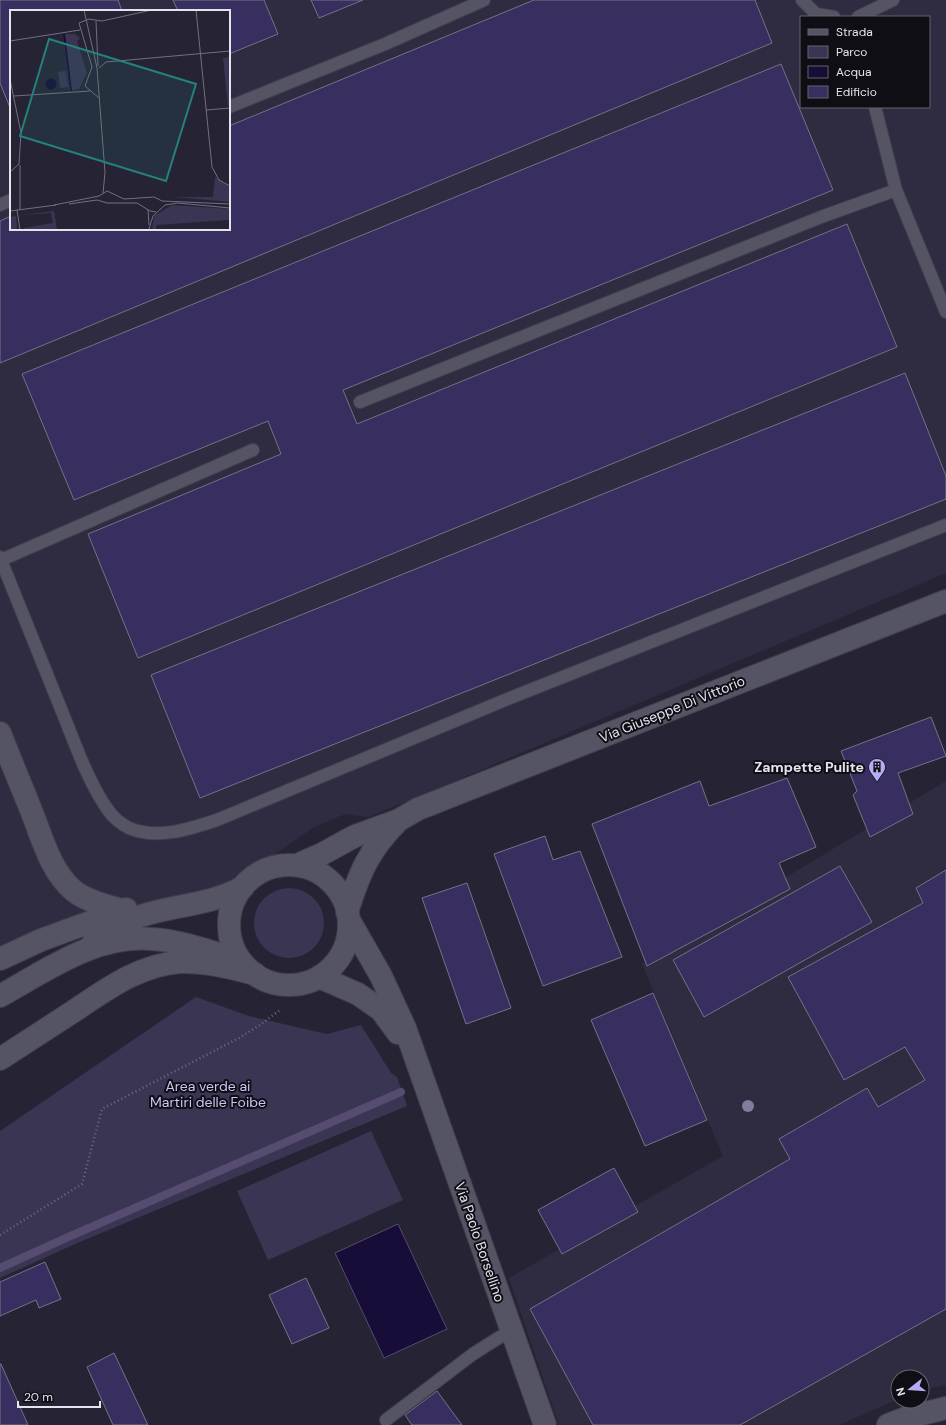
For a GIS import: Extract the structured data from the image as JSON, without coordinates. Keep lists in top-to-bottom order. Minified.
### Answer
{"streets":{"street":["Via Giuseppe Di Vittorio","Via Paolo Borsellino"]},"crossings":[["Via Giuseppe Di Vittorio","Via Paolo Borsellino"]],"parks":["Area verde ai Martiri delle Foibe"],"places":{"building":["Zampette Pulite"]},"legend":["Strada","Parco","Acqua","Edificio"],"scale_bar":"20 m","north":"left"}
